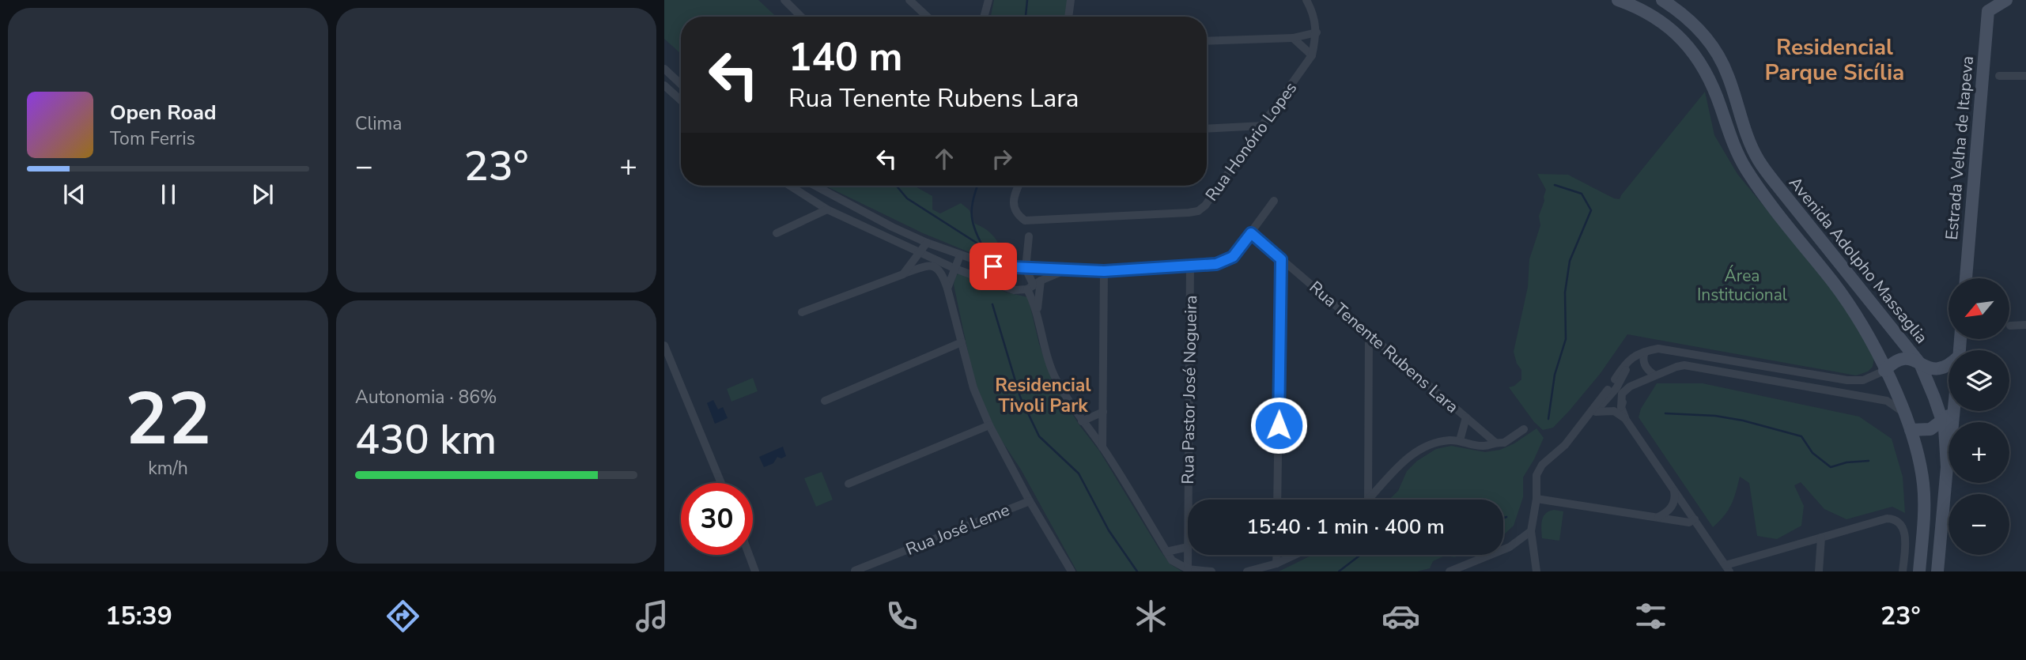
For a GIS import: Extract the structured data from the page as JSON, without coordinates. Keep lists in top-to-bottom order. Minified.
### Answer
{"streets":{"main road":["Estrada Velha de Itapeva","Avenida Adolpho Massaglia"],"street":["Rua Honório Lopes","Rua Tenente Rubens Lara","Rua Pastor José Nogueira","Rua José Leme"]},"districts":["Residencial Parque Sicília","Residencial Tivoli Park"],"parks":["Área Institucional"],"north":"bottom left","page":{"tile":["Clima",["22","km/h"],["Autonomia · 86%","430 km"]],"turn":["140 m","Rua Tenente Rubens Lara"],"song":["Open Road","Tom Ferris"],"heat":["−","23°","+"],"map_buttons":["+","−"],"limit":"30","trip":"15:40 · 1 min · 400 m","tabs":["15:39","23°"]}}
